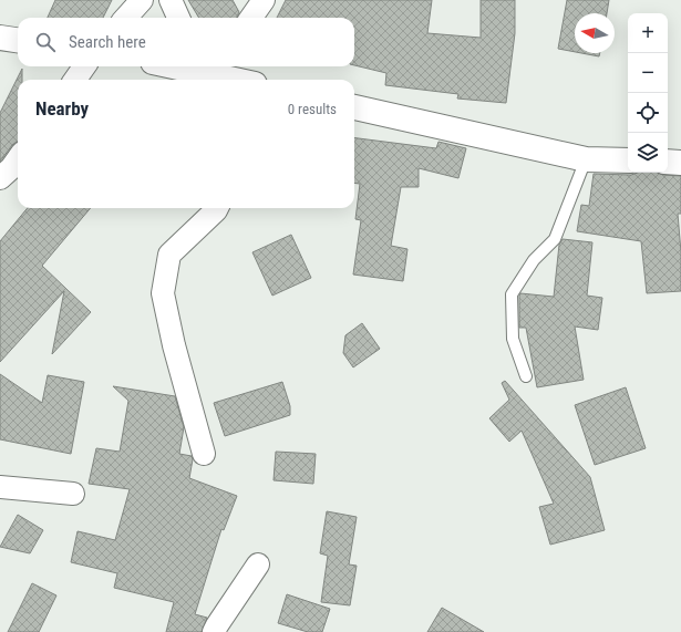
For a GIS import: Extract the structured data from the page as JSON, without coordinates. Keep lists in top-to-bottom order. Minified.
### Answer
{"north":"left","page":{"map_buttons":["+","−"],"search":"Search here","heading":["Nearby","0 results"]}}
